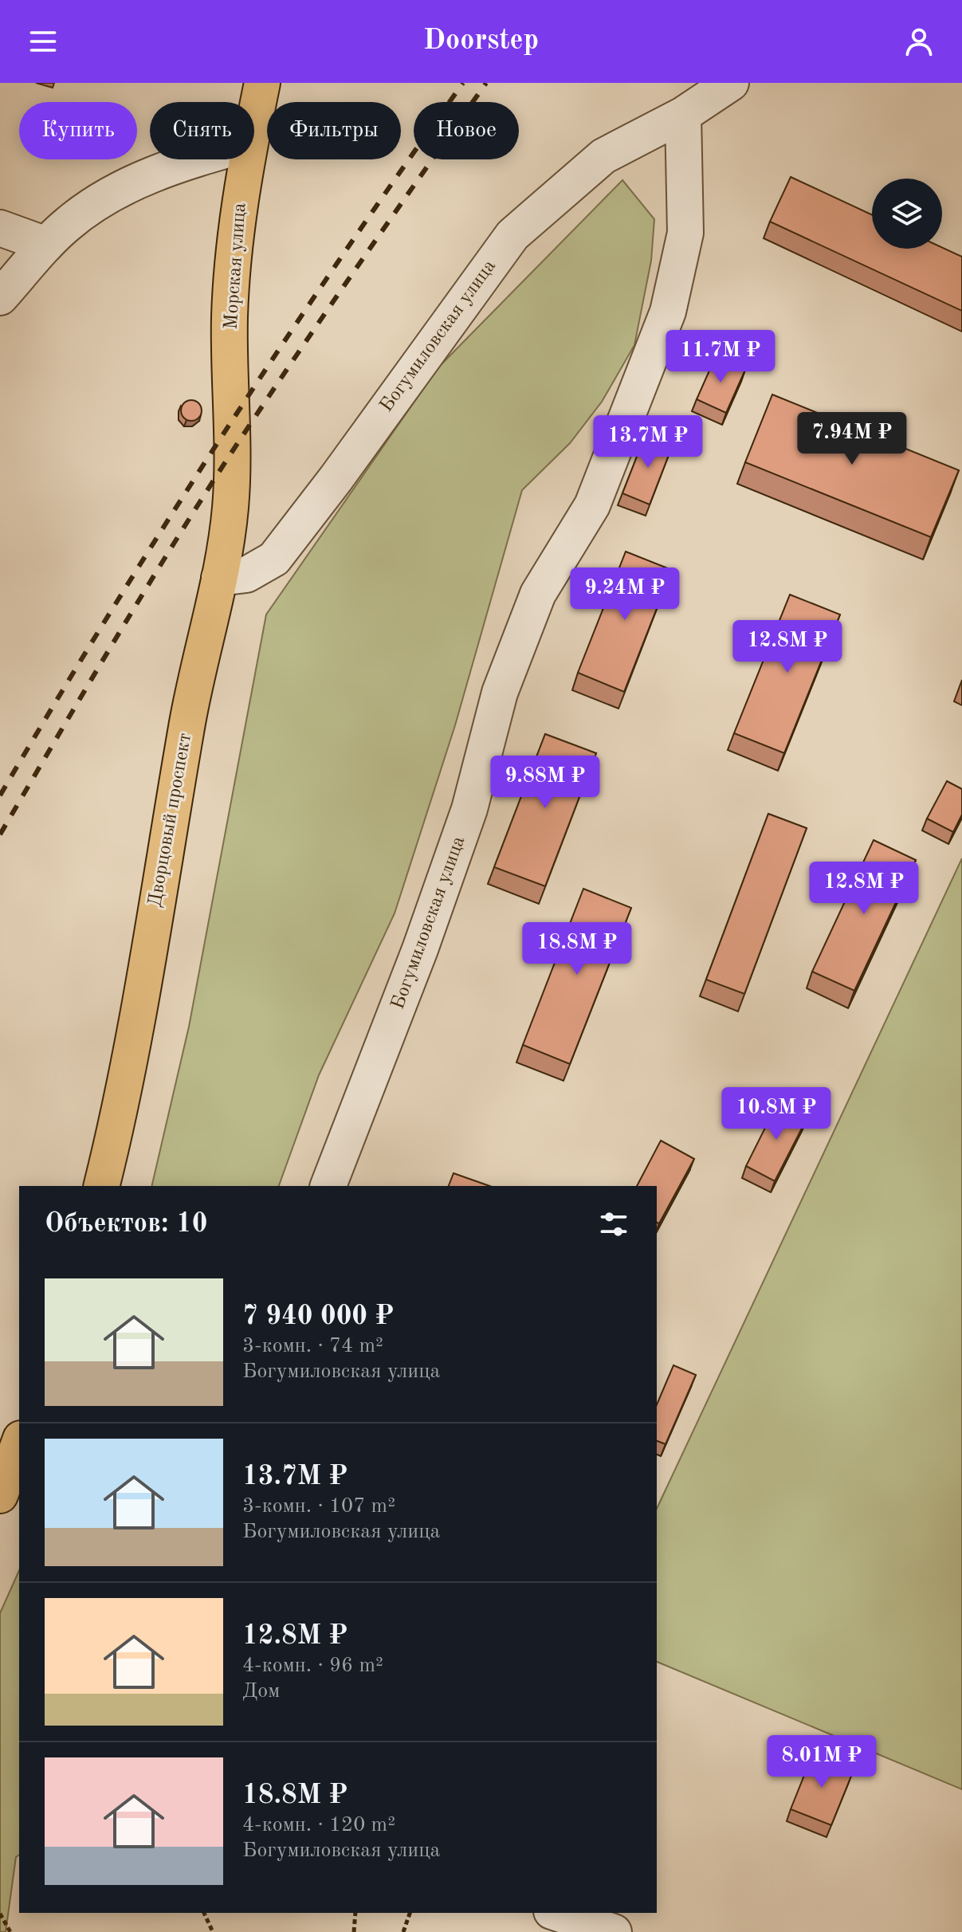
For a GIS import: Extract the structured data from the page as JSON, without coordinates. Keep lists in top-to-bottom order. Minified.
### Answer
{"streets":{"main road":["Морская улица","Дворцовый проспект"],"street":["Богумиловская улица"]},"crossings":[["Морская улица","Дворцовый проспект"],["Богумиловская улица","Дворцовый проспект"]],"page":{"header":"Doorstep","chip":["Купить","Снять","Фильтры","Новое"],"price":["11.7M ₽","7.94M ₽","13.7M ₽","9.24M ₽","12.8M ₽","9.88M ₽","12.8M ₽","18.8M ₽","10.8M ₽","8.01M ₽"],"heading":"Объектов: 10","list":[{"name":"7 940 000 ₽","note":"3-комн. · 74 m² · Богумиловская улица"},{"name":"13.7M ₽","note":"3-комн. · 107 m² · Богумиловская улица"},{"name":"12.8M ₽","note":"4-комн. · 96 m² · Дом"},{"name":"18.8M ₽","note":"4-комн. · 120 m² · Богумиловская улица"}]}}
